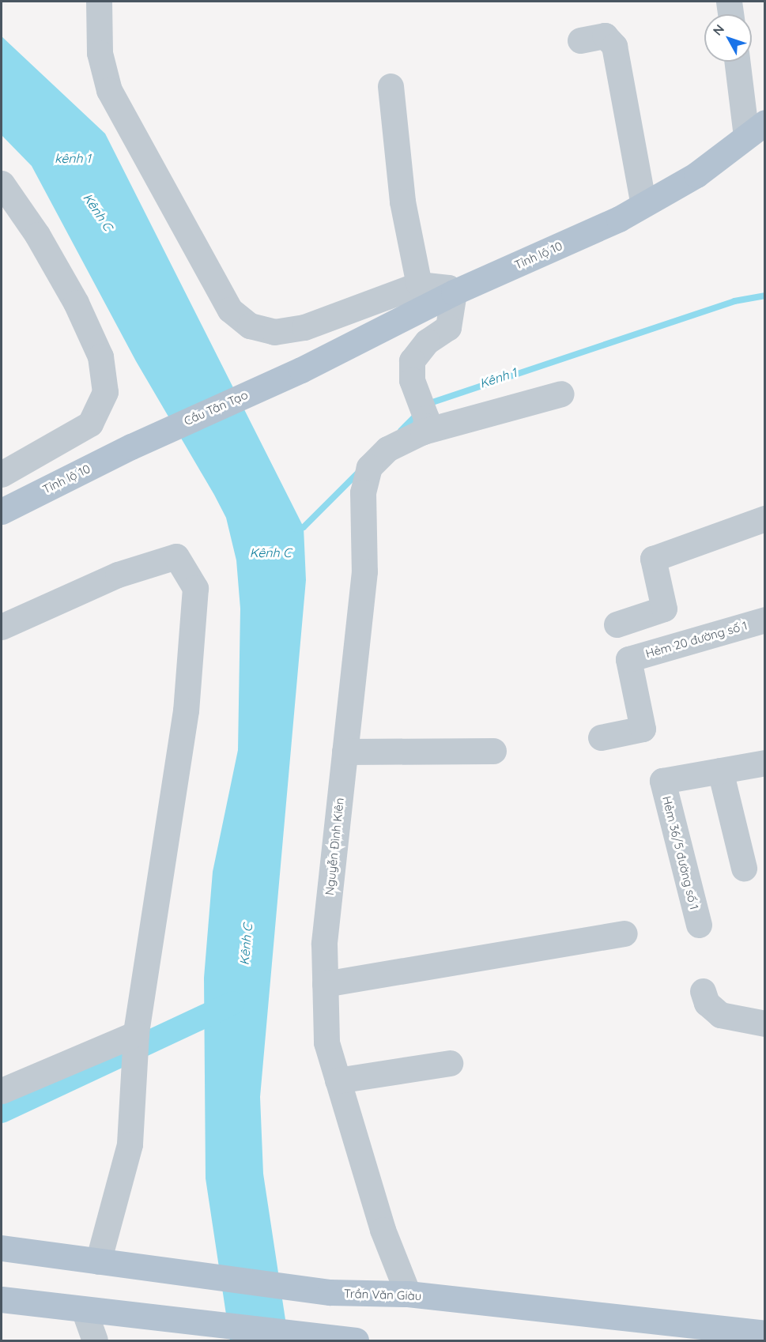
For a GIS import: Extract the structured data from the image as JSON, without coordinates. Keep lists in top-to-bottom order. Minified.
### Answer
{"streets":{"main road":["Tỉnh lộ 10","Cầu Tân Tạo","Trần Văn Giàu"],"street":["Hẻm 20 đường số 1","Nguyễn Đình Kiên","Hẻm 36/5 đường số 1"]},"crossings":[["Tỉnh lộ 10","Cầu Tân Tạo"],["Nguyễn Đình Kiên","Trần Văn Giàu"]],"water":["kênh 1","Kênh C","Kênh 1"],"north":"top left"}
